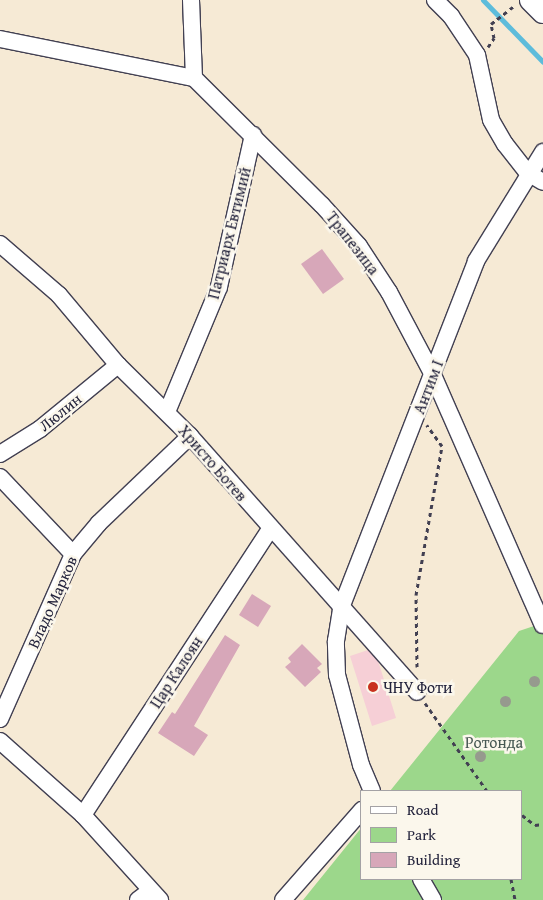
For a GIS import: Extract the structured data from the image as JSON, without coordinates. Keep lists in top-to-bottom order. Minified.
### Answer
{"streets":{"street":["Патриарх Евтимий","Трапезица","Антим I","Люлин","Христо Ботев","Владо Марков","Цар Калоян"]},"crossings":[["Патриарх Евтимий","Трапезица"],["Патриарх Евтимий","Христо Ботев"],["Трапезица","Антим I"],["Антим I","Христо Ботев"],["Люлин","Христо Ботев"],["Христо Ботев","Владо Марков"],["Христо Ботев","Цар Калоян"]],"parks":["Ротонда"],"places":["ЧНУ Фоти"],"legend":["Road","Park","Building"]}
